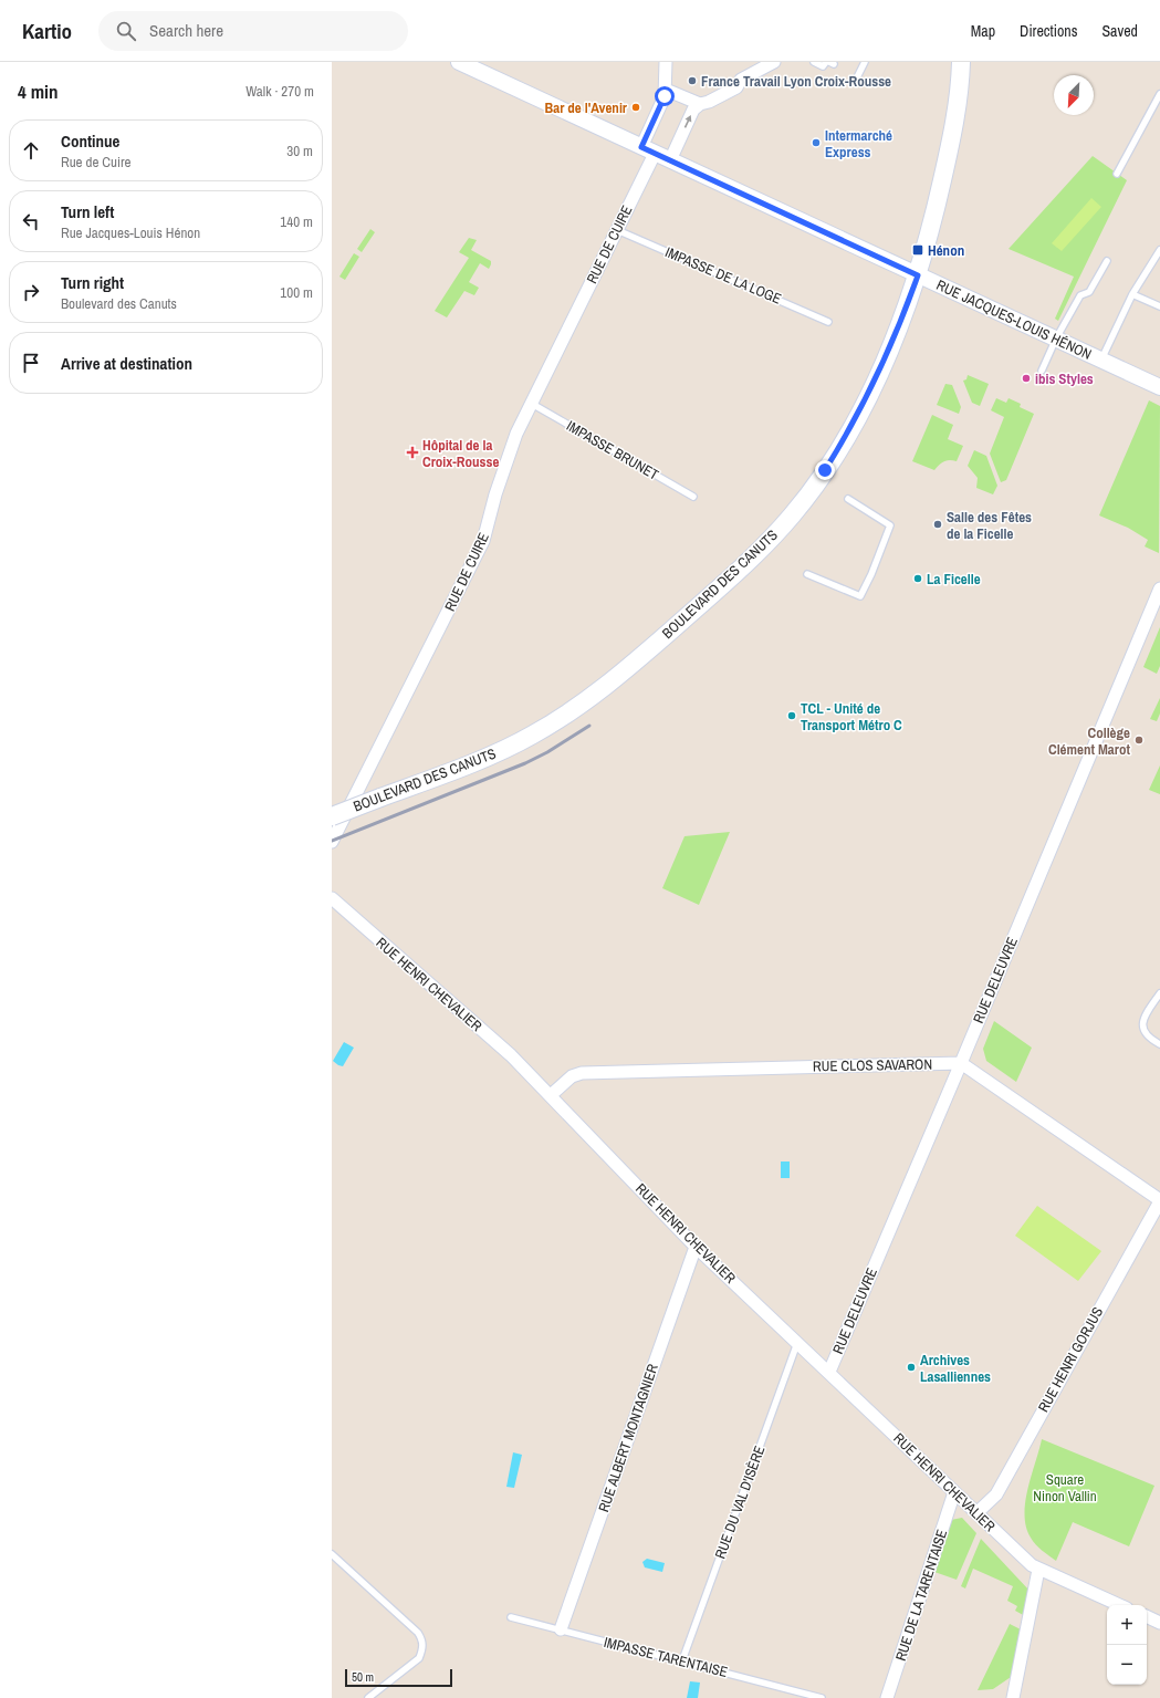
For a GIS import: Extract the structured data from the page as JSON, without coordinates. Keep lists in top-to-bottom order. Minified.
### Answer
{"streets":{"main road":["BOULEVARD DES CANUTS"],"street":["RUE DE CUIRE","RUE JACQUES-LOUIS HÉNON","RUE DELEUVRE","RUE HENRI CHEVALIER","RUE CLOS SAVARON","RUE HENRI GORJUS","RUE ALBERT MONTAGNIER","RUE DE LA TARENTAISE"],"lane":["IMPASSE DE LA LOGE","IMPASSE BRUNET","RUE DU VAL D'ISÈRE","IMPASSE TARENTAISE"]},"crossings":[["RUE DE CUIRE","IMPASSE DE LA LOGE"],["RUE DE CUIRE","RUE JACQUES-LOUIS HÉNON"],["RUE DE CUIRE","IMPASSE BRUNET"],["RUE JACQUES-LOUIS HÉNON","BOULEVARD DES CANUTS"],["RUE DELEUVRE","RUE HENRI CHEVALIER"],["RUE DELEUVRE","RUE CLOS SAVARON"],["RUE HENRI CHEVALIER","RUE CLOS SAVARON"],["RUE HENRI CHEVALIER","RUE HENRI GORJUS"],["RUE HENRI CHEVALIER","RUE ALBERT MONTAGNIER"],["RUE HENRI CHEVALIER","RUE DU VAL D'ISÈRE"],["RUE HENRI CHEVALIER","RUE DE LA TARENTAISE"],["RUE ALBERT MONTAGNIER","IMPASSE TARENTAISE"],["RUE DU VAL D'ISÈRE","IMPASSE TARENTAISE"]],"parks":["Square Ninon Vallin"],"places":{"other":["France Travail Lyon Croix-Rousse","Bar de l'Avenir","Intermarché Express","ibis Styles","Salle des Fêtes de la Ficelle","La Ficelle","TCL - Unité de Transport Métro C","Collège Clément Marot","Archives Lasalliennes"],"transit":["Hénon"],"health":["Hôpital de la Croix-Rousse"]},"scale_bar":"50 m","north":"bottom left","page":{"header":"Kartio","search":"Search here","nav":["Map","Directions","Saved"],"heading":["4 min","Walk · 270 m"],"list":[["Continue","Rue de Cuire","30 m"],["Turn left","Rue Jacques-Louis Hénon","140 m"],["Turn right","Boulevard des Canuts","100 m"],"Arrive at destination"],"map_buttons":["+","−"],"scale":"50 m"}}
